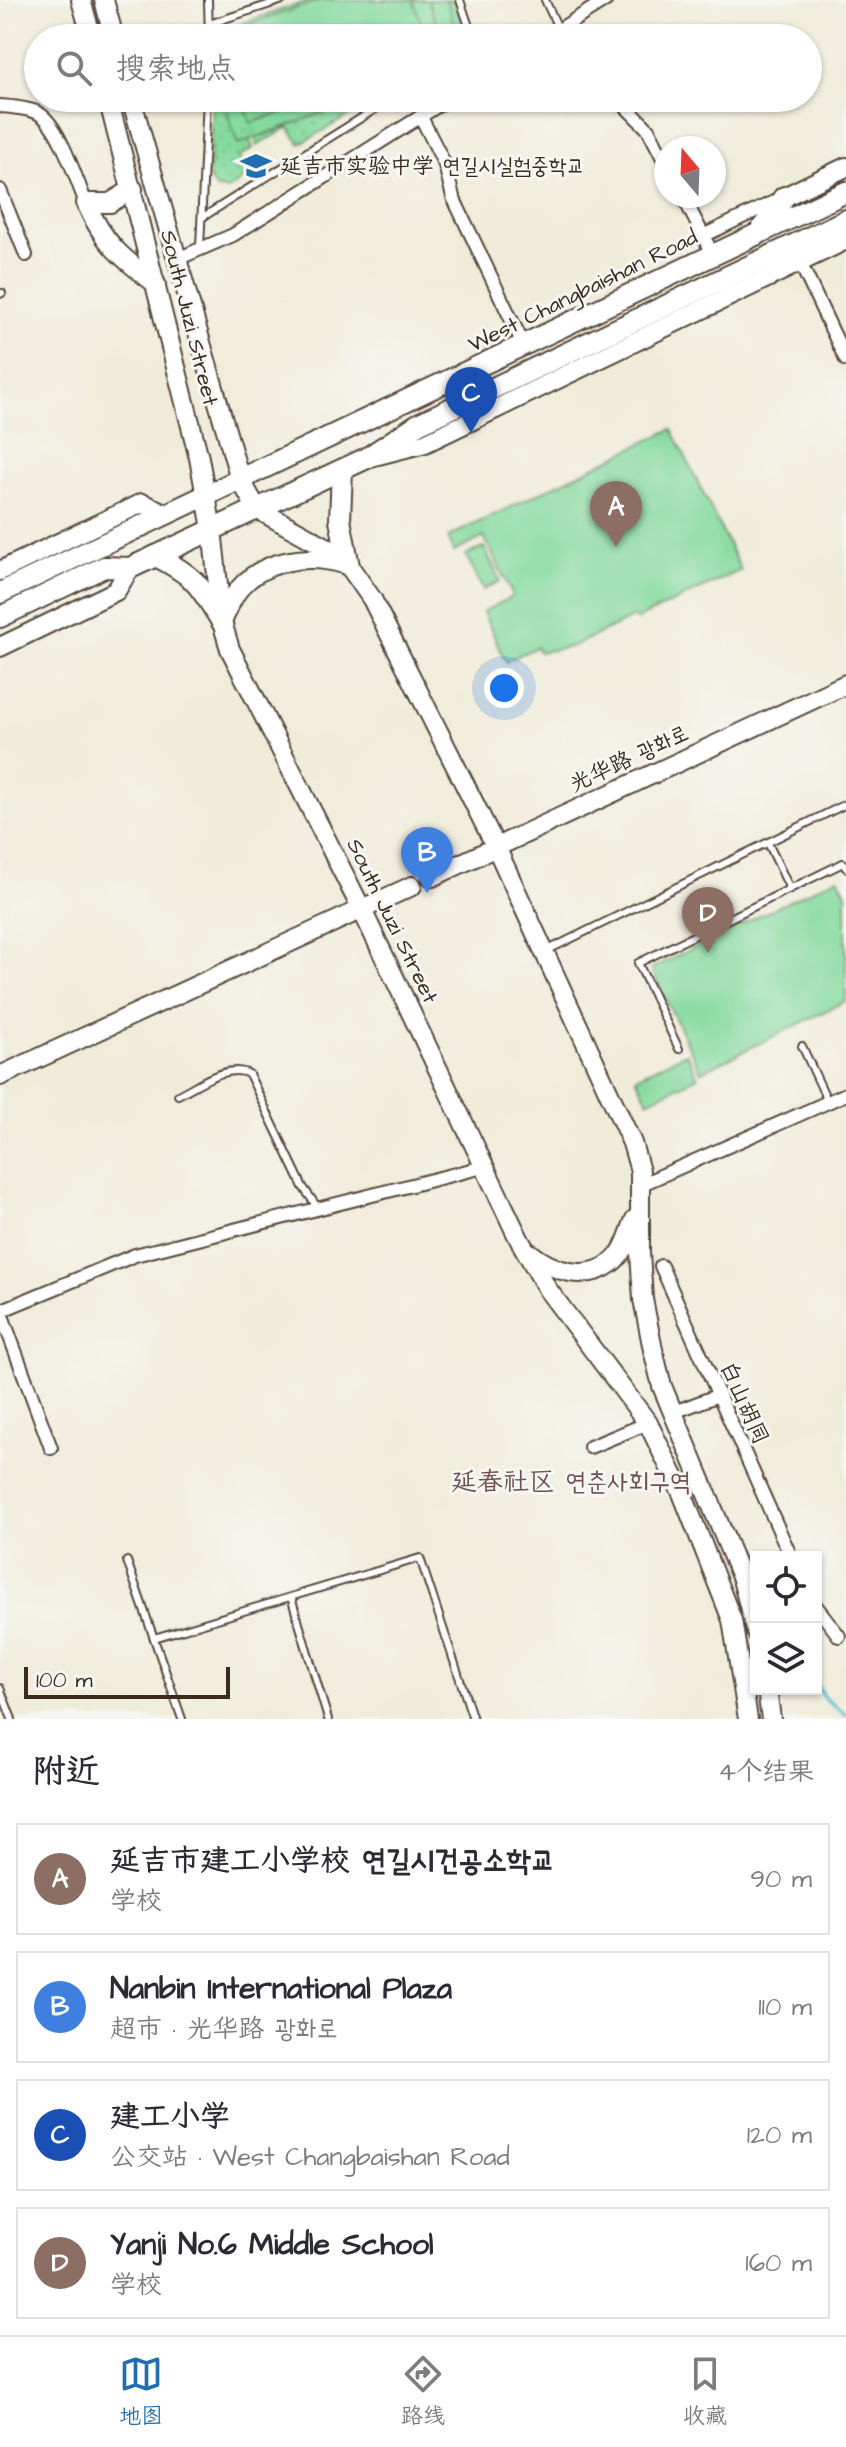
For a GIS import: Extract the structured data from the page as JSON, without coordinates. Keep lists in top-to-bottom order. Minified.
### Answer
{"streets":{"main road":["West Changbaishan Road","South Juzi Street","光华路 광화로"],"street":["白山胡同"]},"crossings":[["West Changbaishan Road","South Juzi Street"]],"districts":["延春社区 연춘사회구역"],"places":{"school or university":["延吉市实验中学 연길시실험중학교"]},"scale_bar":"100 m","north":"top","page":{"search":"搜索地点","pins":["C","A","B","D"],"scale":"100 m","heading":["附近","4个结果"],"list":[{"mark":"A","name":"延吉市建工小学校 연길시건공소학교","note":"学校","value":"90 m"},{"mark":"B","name":"Nanbin International Plaza","note":"超市 · 光华路 광화로","value":"110 m"},{"mark":"C","name":"建工小学","note":"公交站 · West Changbaishan Road","value":"120 m"},{"mark":"D","name":"Yanji No.6 Middle School","note":"学校","value":"160 m"}],"nav":["地图","路线","收藏"]}}
